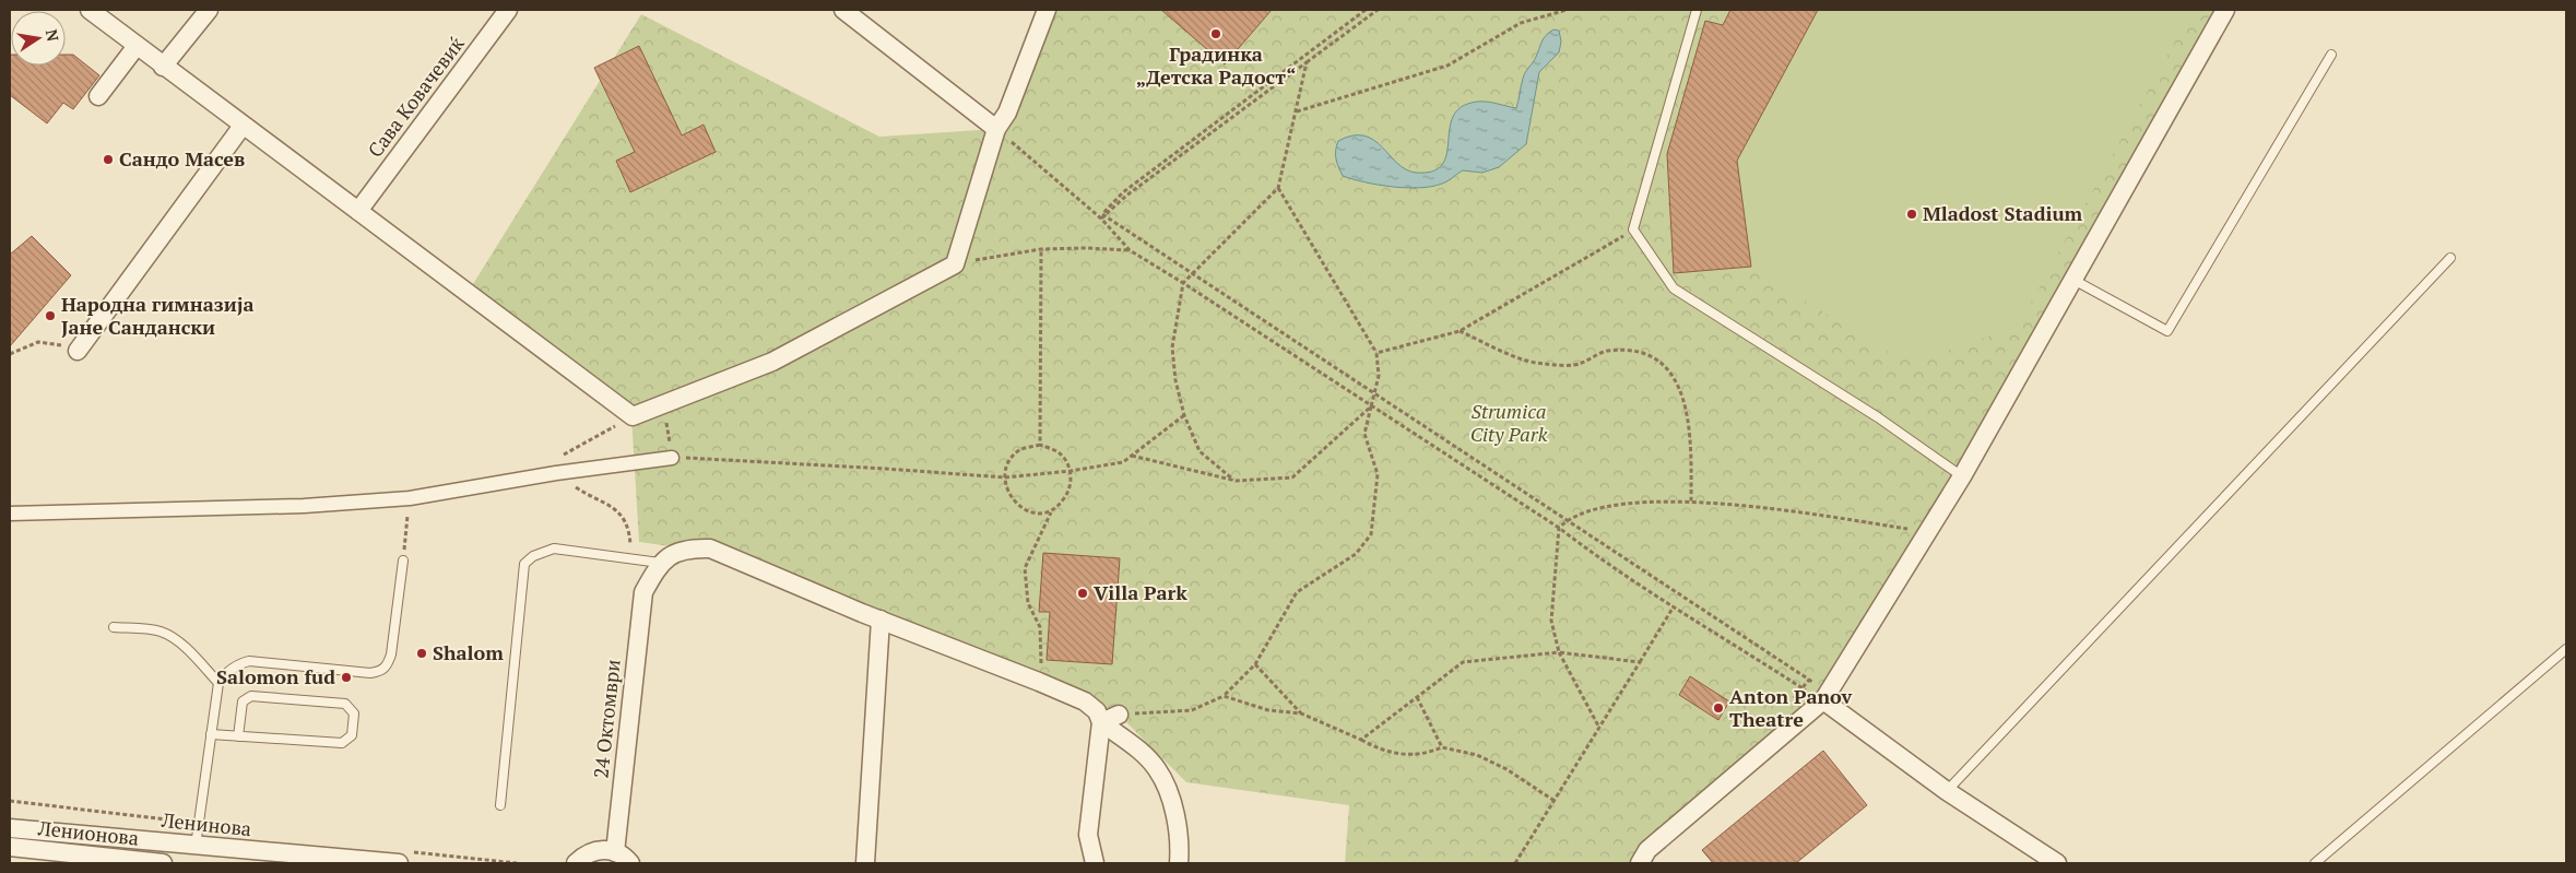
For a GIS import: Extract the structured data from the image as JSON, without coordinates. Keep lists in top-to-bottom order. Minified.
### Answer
{"streets":{"street":["Сава Ковачевиќ","24 Октомври","Ленинова","Ленионова"]},"parks":["Strumica City Park"],"places":["Градинка „Детска Радост“","Сандо Масев","Mladost Stadium","Народна гимназија Јане Сандански","Villa Park","Shalom","Salomon fud","Anton Panov Theatre"],"north":"right"}
